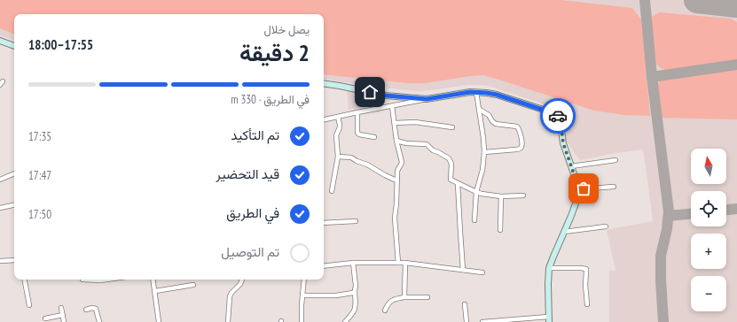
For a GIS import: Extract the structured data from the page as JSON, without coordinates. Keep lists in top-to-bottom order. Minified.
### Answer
{"north":"top","page":{"heading":["2 دقيقة","يصل خلال","17:55–18:00"],"bar":"في الطريق · 330 m","list":[["تم التأكيد","17:35"],["قيد التحضير","17:47"],["في الطريق","17:50"],"تم التوصيل"],"map_buttons":["+","−"]}}
